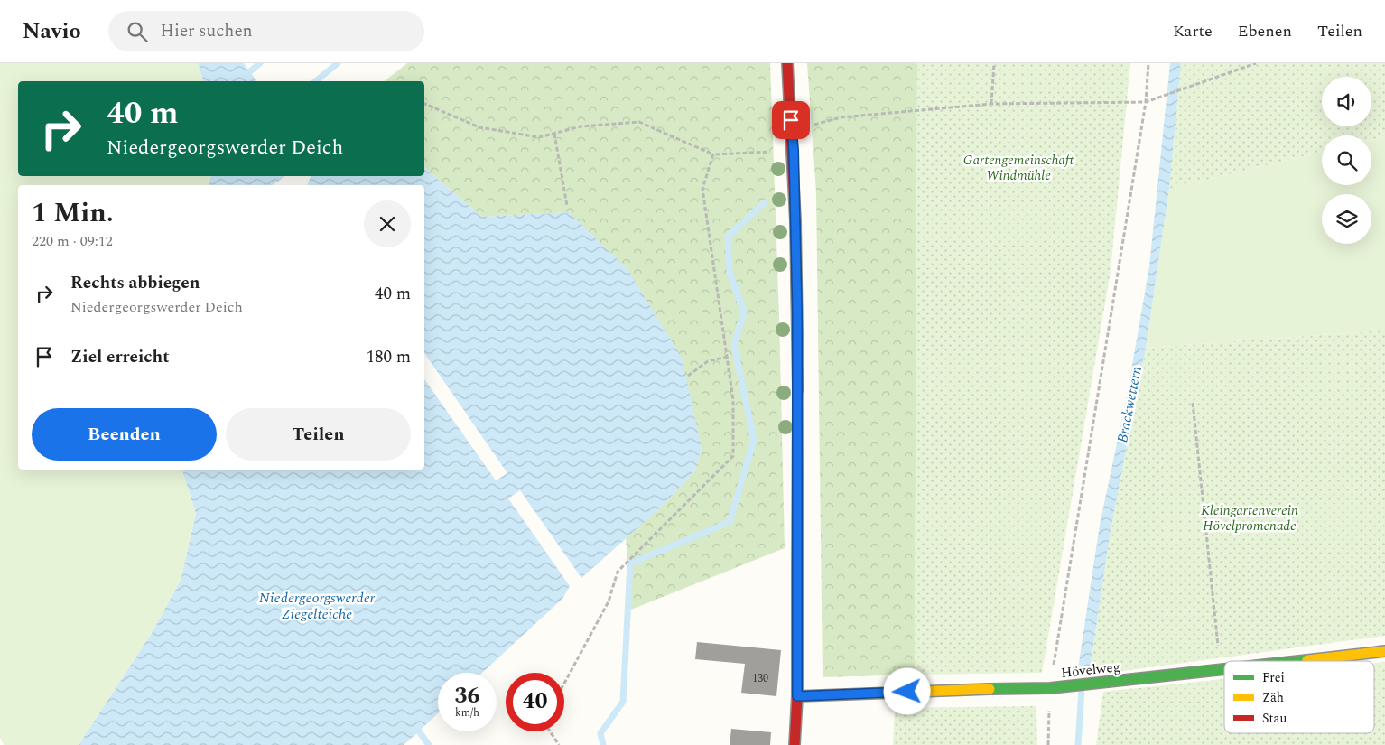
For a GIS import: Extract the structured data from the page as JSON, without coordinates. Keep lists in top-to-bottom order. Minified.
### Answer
{"streets":{"street":["Hövelweg"]},"water":["Brackwettern","Niedergeorgswerder Ziegelteiche"],"parks":["Gartengemeinschaft Windmühle","Kleingartenverein Hövelpromenade"],"house_numbers":["130"],"legend":["Frei","Zäh","Stau"],"page":{"header":"Navio","search":"Hier suchen","nav":["Karte","Ebenen","Teilen"],"turn":["40 m","Niedergeorgswerder Deich"],"heading":["1 Min.","220 m · 09:12"],"list":[{"name":"Rechts abbiegen","note":"Niedergeorgswerder Deich","value":"40 m"},{"name":"Ziel erreicht","value":"180 m"}],"buttons":["Beenden","Teilen"],"speed":"36 km/h","limit":"40"}}
